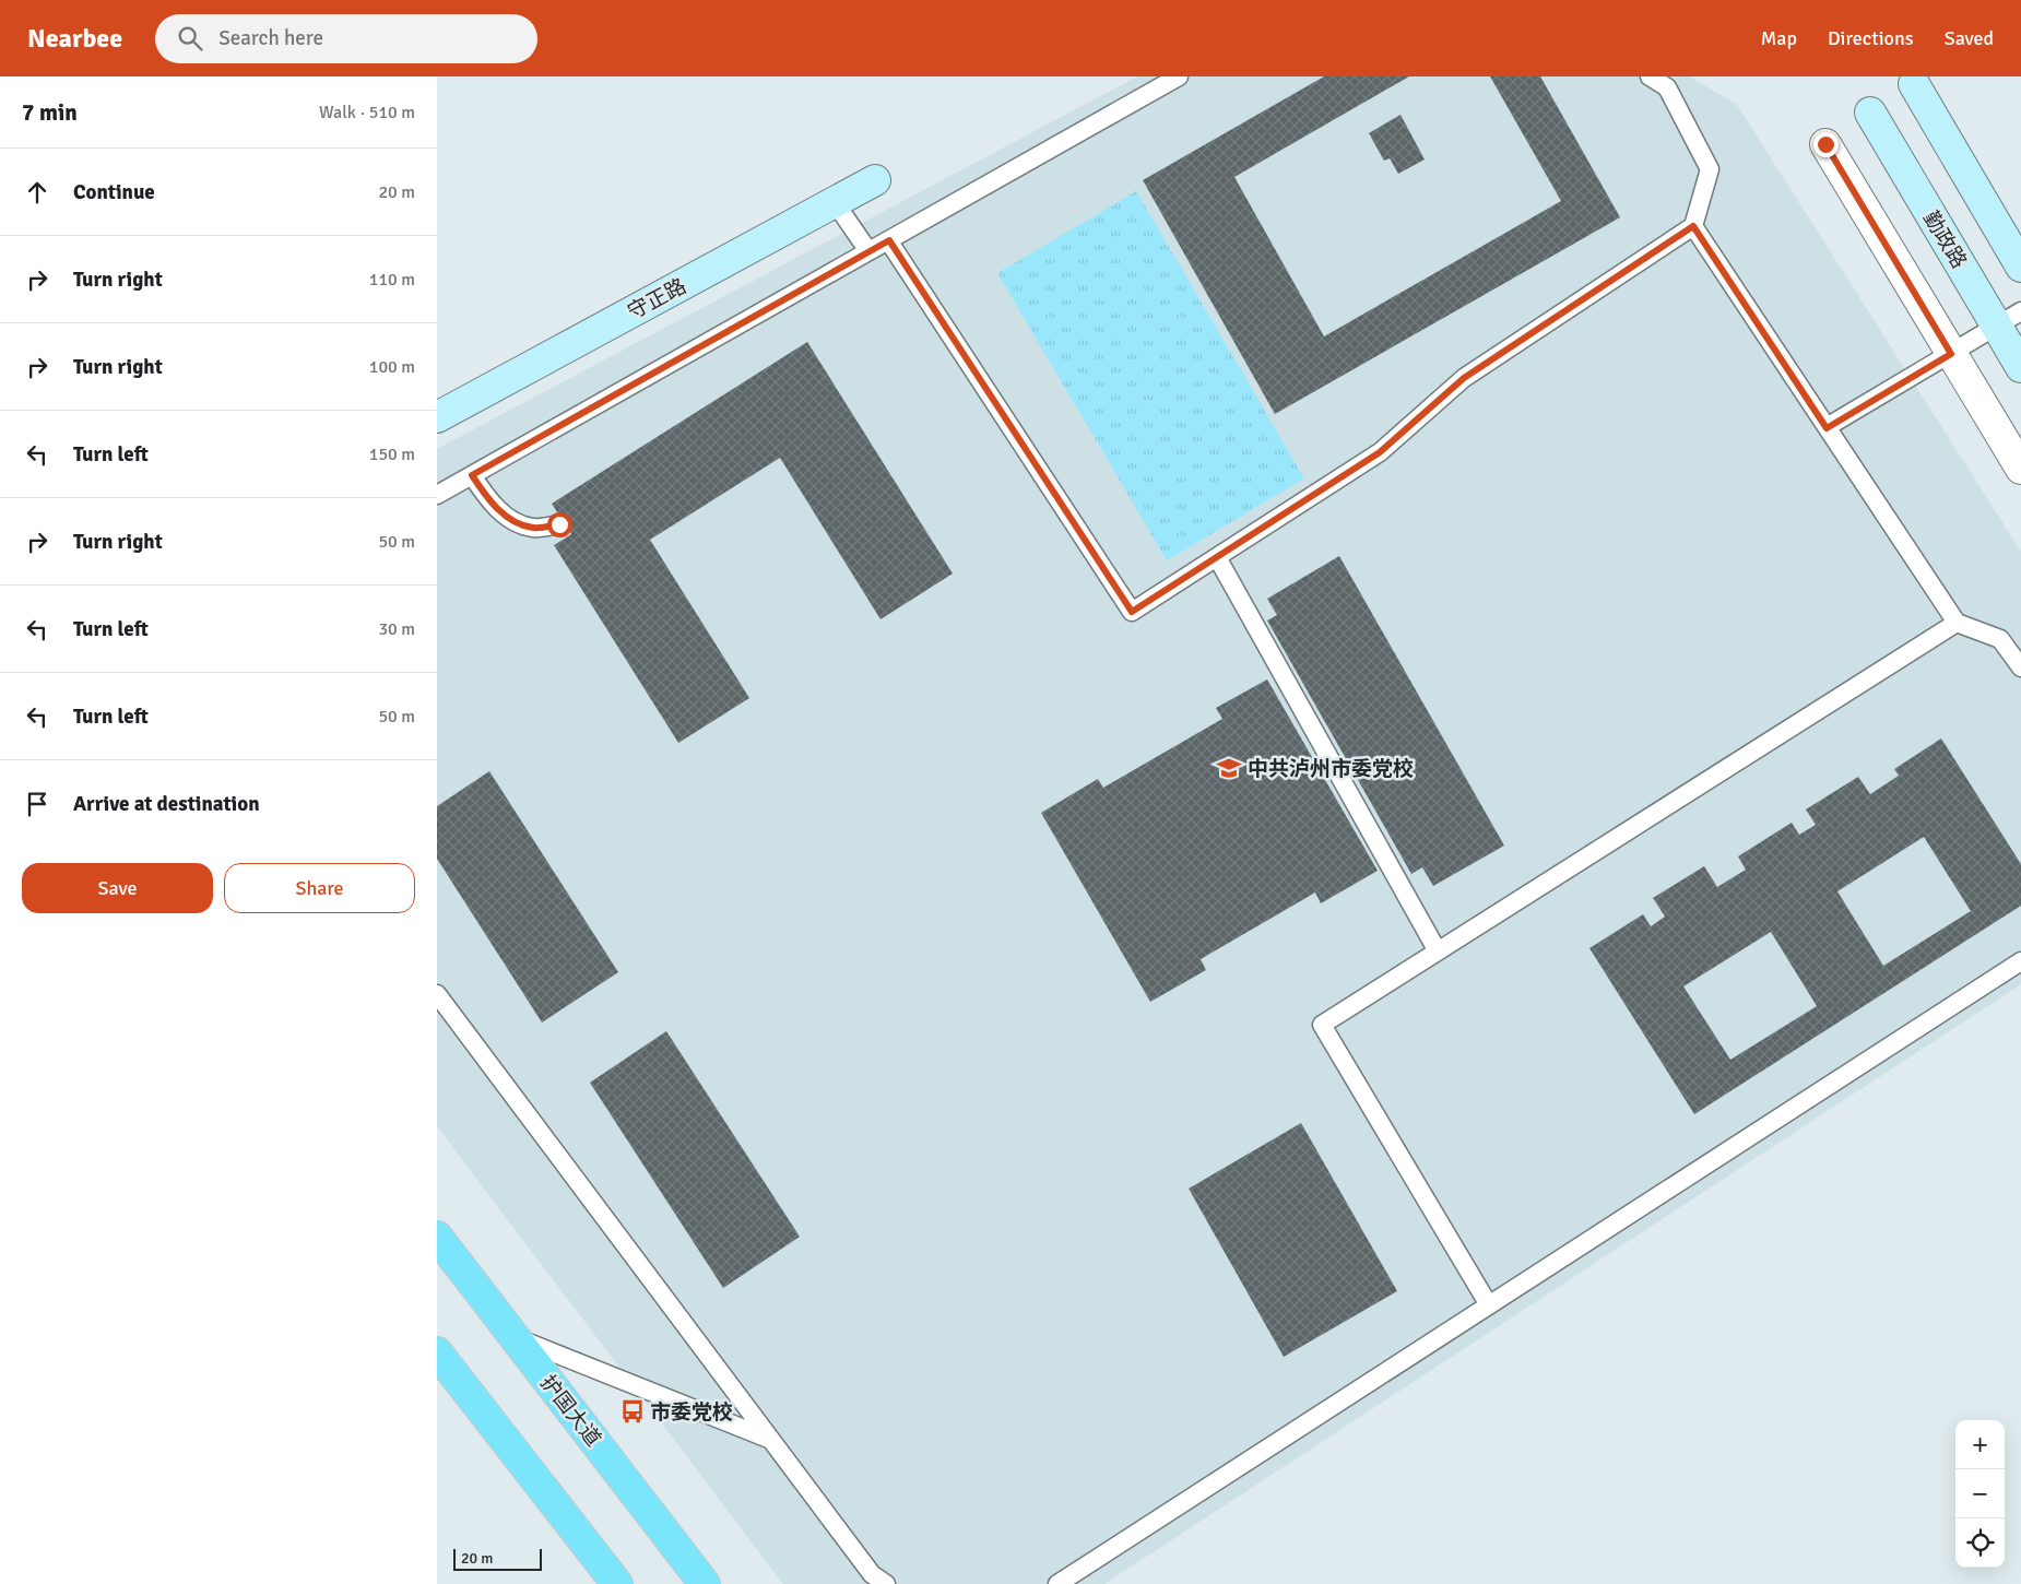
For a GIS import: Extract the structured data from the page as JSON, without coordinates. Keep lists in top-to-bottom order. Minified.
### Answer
{"streets":{"main road":["护国大道"],"street":["勤政路","守正路"]},"places":{"school or university":["中共泸州市委党校"],"bus stop":["市委党校"]},"scale_bar":"20 m","page":{"header":"Nearbee","search":"Search here","nav":["Map","Directions","Saved"],"heading":["7 min","Walk · 510 m"],"list":[["Continue","20 m"],["Turn right","110 m"],["Turn right","100 m"],["Turn left","150 m"],["Turn right","50 m"],["Turn left","30 m"],["Turn left","50 m"],"Arrive at destination"],"buttons":["Save","Share"],"map_buttons":["+","−"],"scale":"20 m"}}
